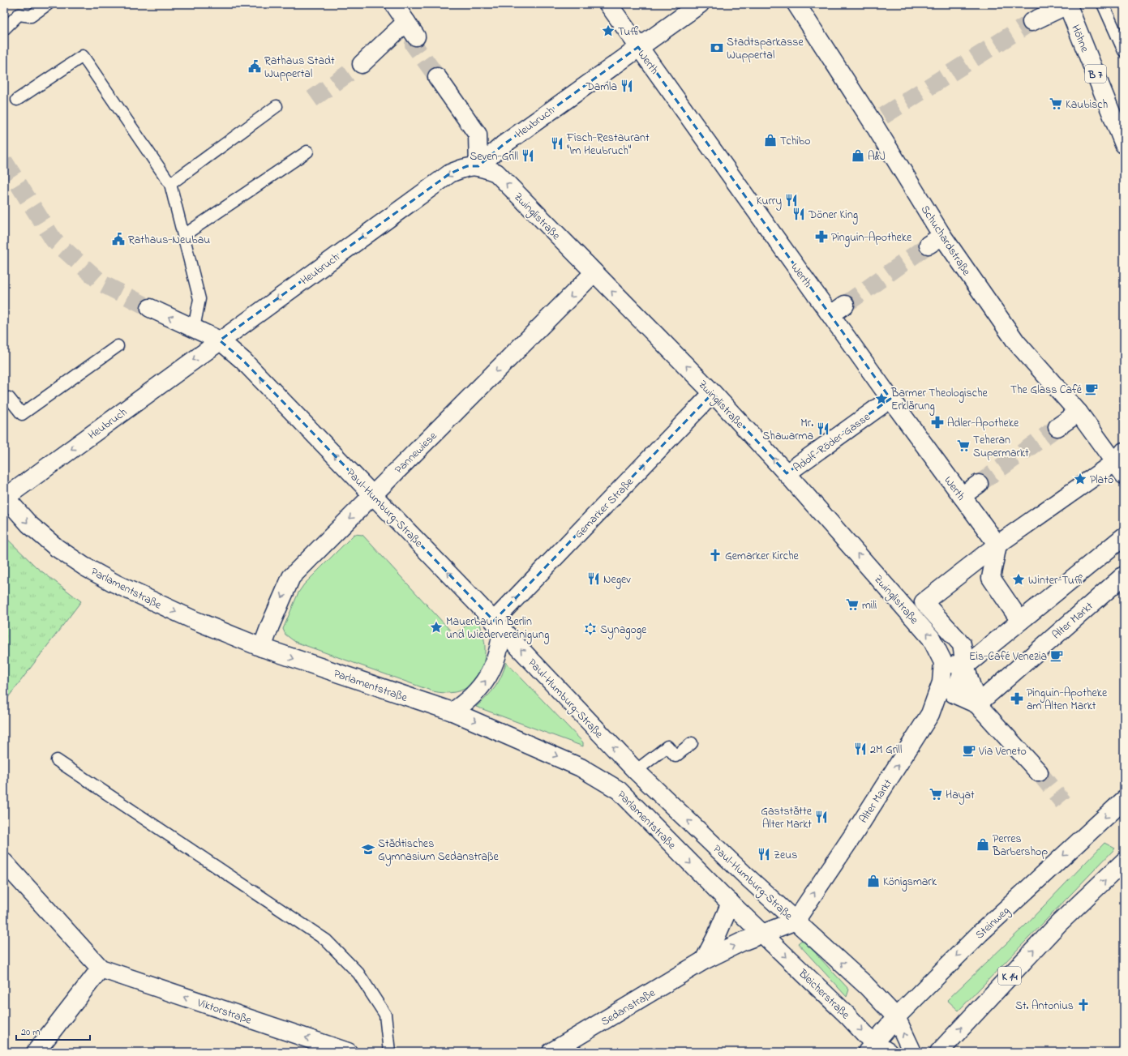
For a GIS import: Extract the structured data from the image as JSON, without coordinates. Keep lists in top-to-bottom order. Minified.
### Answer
{"streets":{"street":["Höhne","Werth","B 7","Heubruch","Zwinglistraße","Schuchardstraße","Adolf-Röder-Gasse","Pannewiese","Paul-Humburg-Straße","Gemarker Straße","Parlamentstraße","Alter Markt","Steinweg","K 14","Bleicherstraße","Sedanstraße","Viktorstraße"]},"crossings":[["Werth","Heubruch"],["Werth","Adolf-Röder-Gasse"],["Heubruch","Zwinglistraße"],["Heubruch","Paul-Humburg-Straße"],["Heubruch","Parlamentstraße"],["Zwinglistraße","Adolf-Röder-Gasse"],["Zwinglistraße","Pannewiese"],["Zwinglistraße","Gemarker Straße"],["Zwinglistraße","Alter Markt"],["Pannewiese","Paul-Humburg-Straße"],["Pannewiese","Parlamentstraße"],["Paul-Humburg-Straße","Gemarker Straße"],["Paul-Humburg-Straße","Alter Markt"],["Paul-Humburg-Straße","Steinweg"],["Steinweg","Bleicherstraße"],["Bleicherstraße","Sedanstraße"]],"one_way":["Heubruch","Zwinglistraße","Pannewiese","Paul-Humburg-Straße","Gemarker Straße","Parlamentstraße","Alter Markt","Bleicherstraße","Viktorstraße"],"places":{"place":["Tuffi","Barmer Theologische Erklärung","Plato","Winter-Tuffi","Mauerbau in Berlin und Wiedervereinigung"],"bank":["Stadtsparkasse Wuppertal"],"public building":["Rathaus Stadt Wuppertal","Rathaus-Neubau"],"restaurant":["Damla","Fisch-Restaurant \"Im Heubruch\"","Seven-Grill","Kurry","Döner King","Mr. Shawarma","Negev","2M Grill","Gaststätte Alter Markt","Zeus"],"supermarket":["Kaubisch","Teheran Supermarkt","mili","Hayat"],"shop":["Tchibo","A&J","Perres Barbershop","Königsmark"],"pharmacy":["Pinguin-Apotheke","Adler-Apotheke","Pinguin-Apotheke am Alten Markt"],"cafe":["The Glass Café","Eis-Café Venezia","Via Veneto"],"church":["Gemarker Kirche","St. Antonius"],"synagogue":["Synagoge"],"school or university":["Städtisches Gymnasium Sedanstraße"]},"scale_bar":"20 m"}
